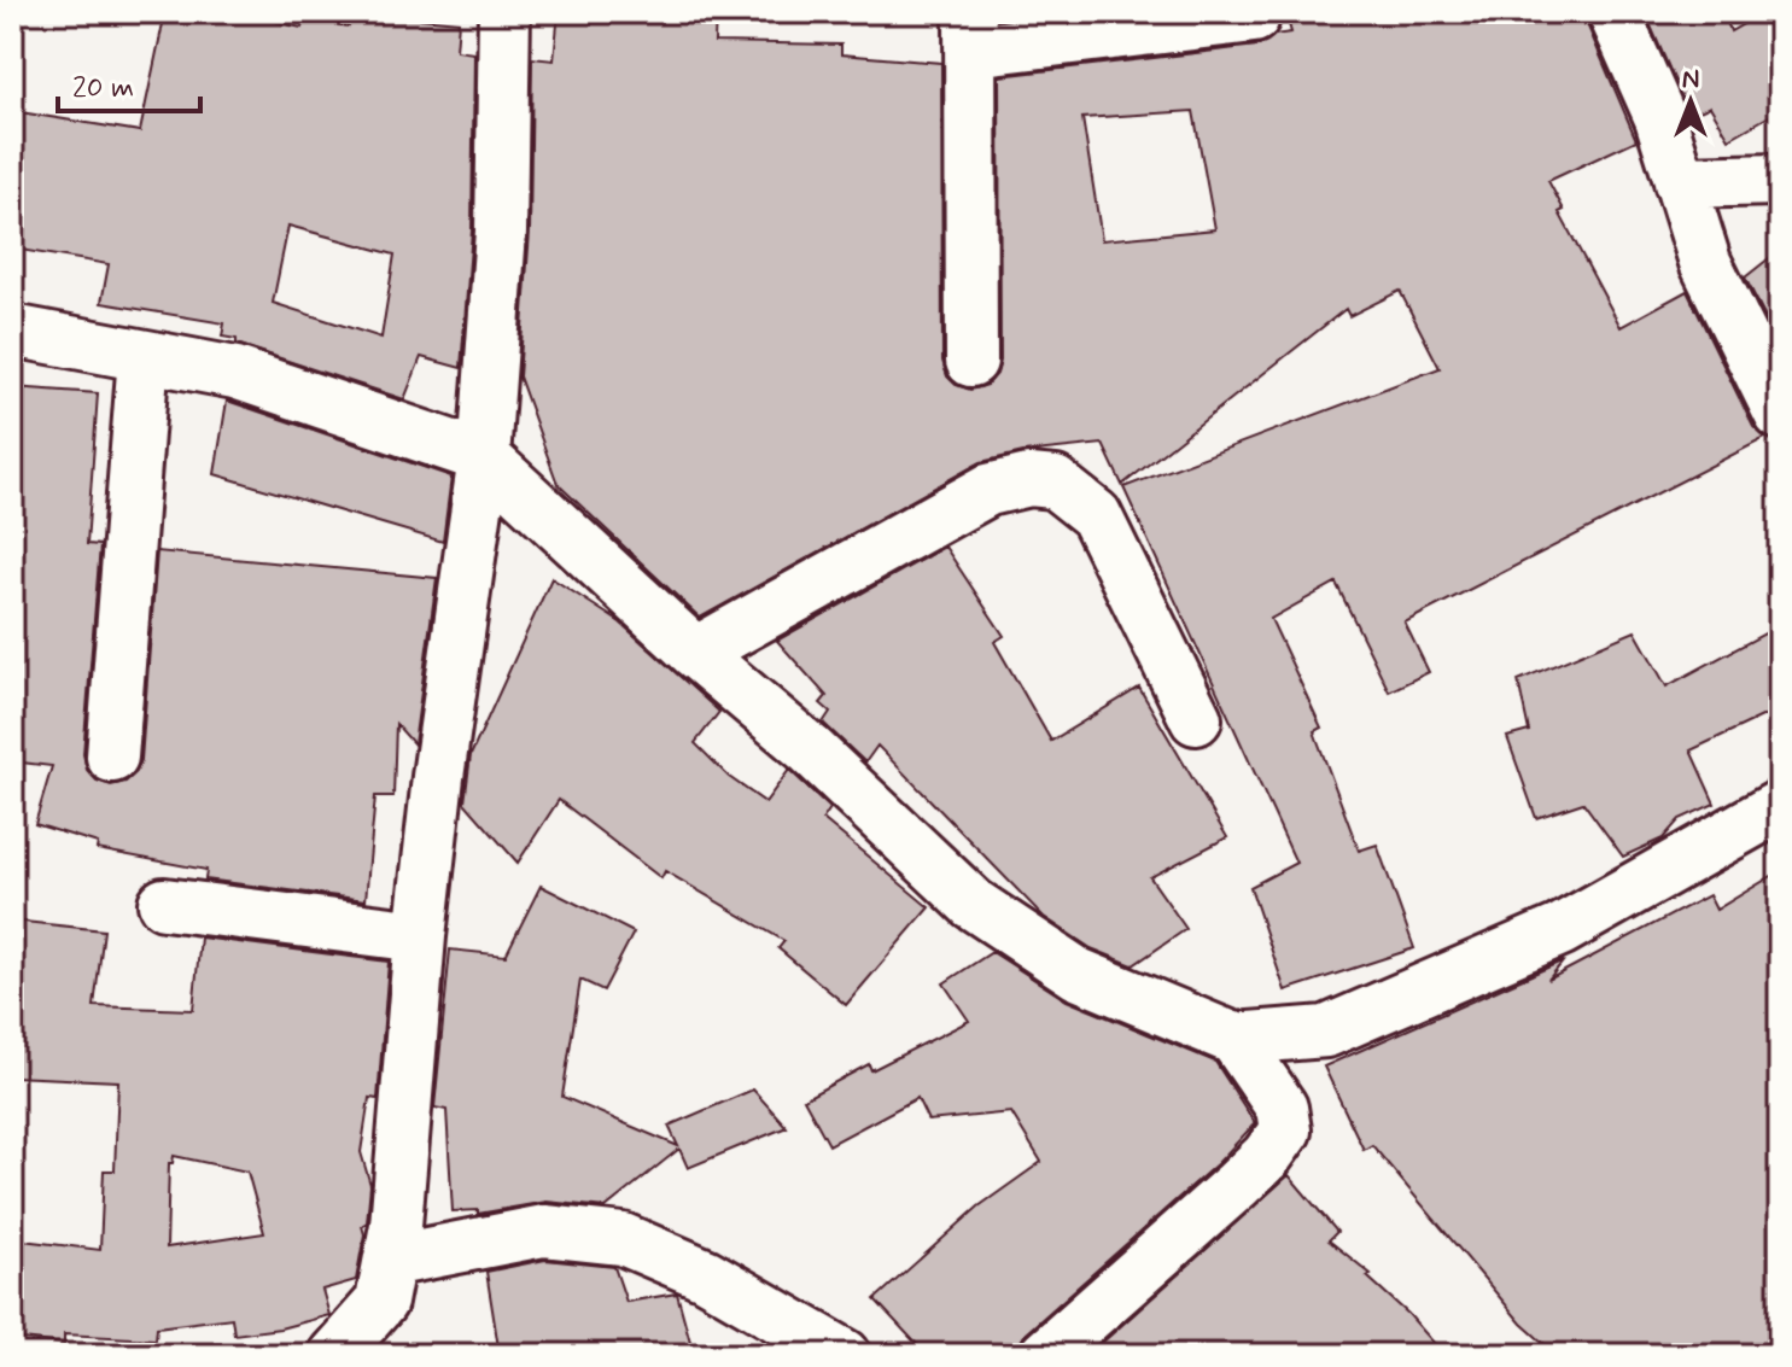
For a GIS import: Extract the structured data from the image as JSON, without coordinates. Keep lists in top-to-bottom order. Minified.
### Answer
{"scale_bar":"20 m","north":"top"}
